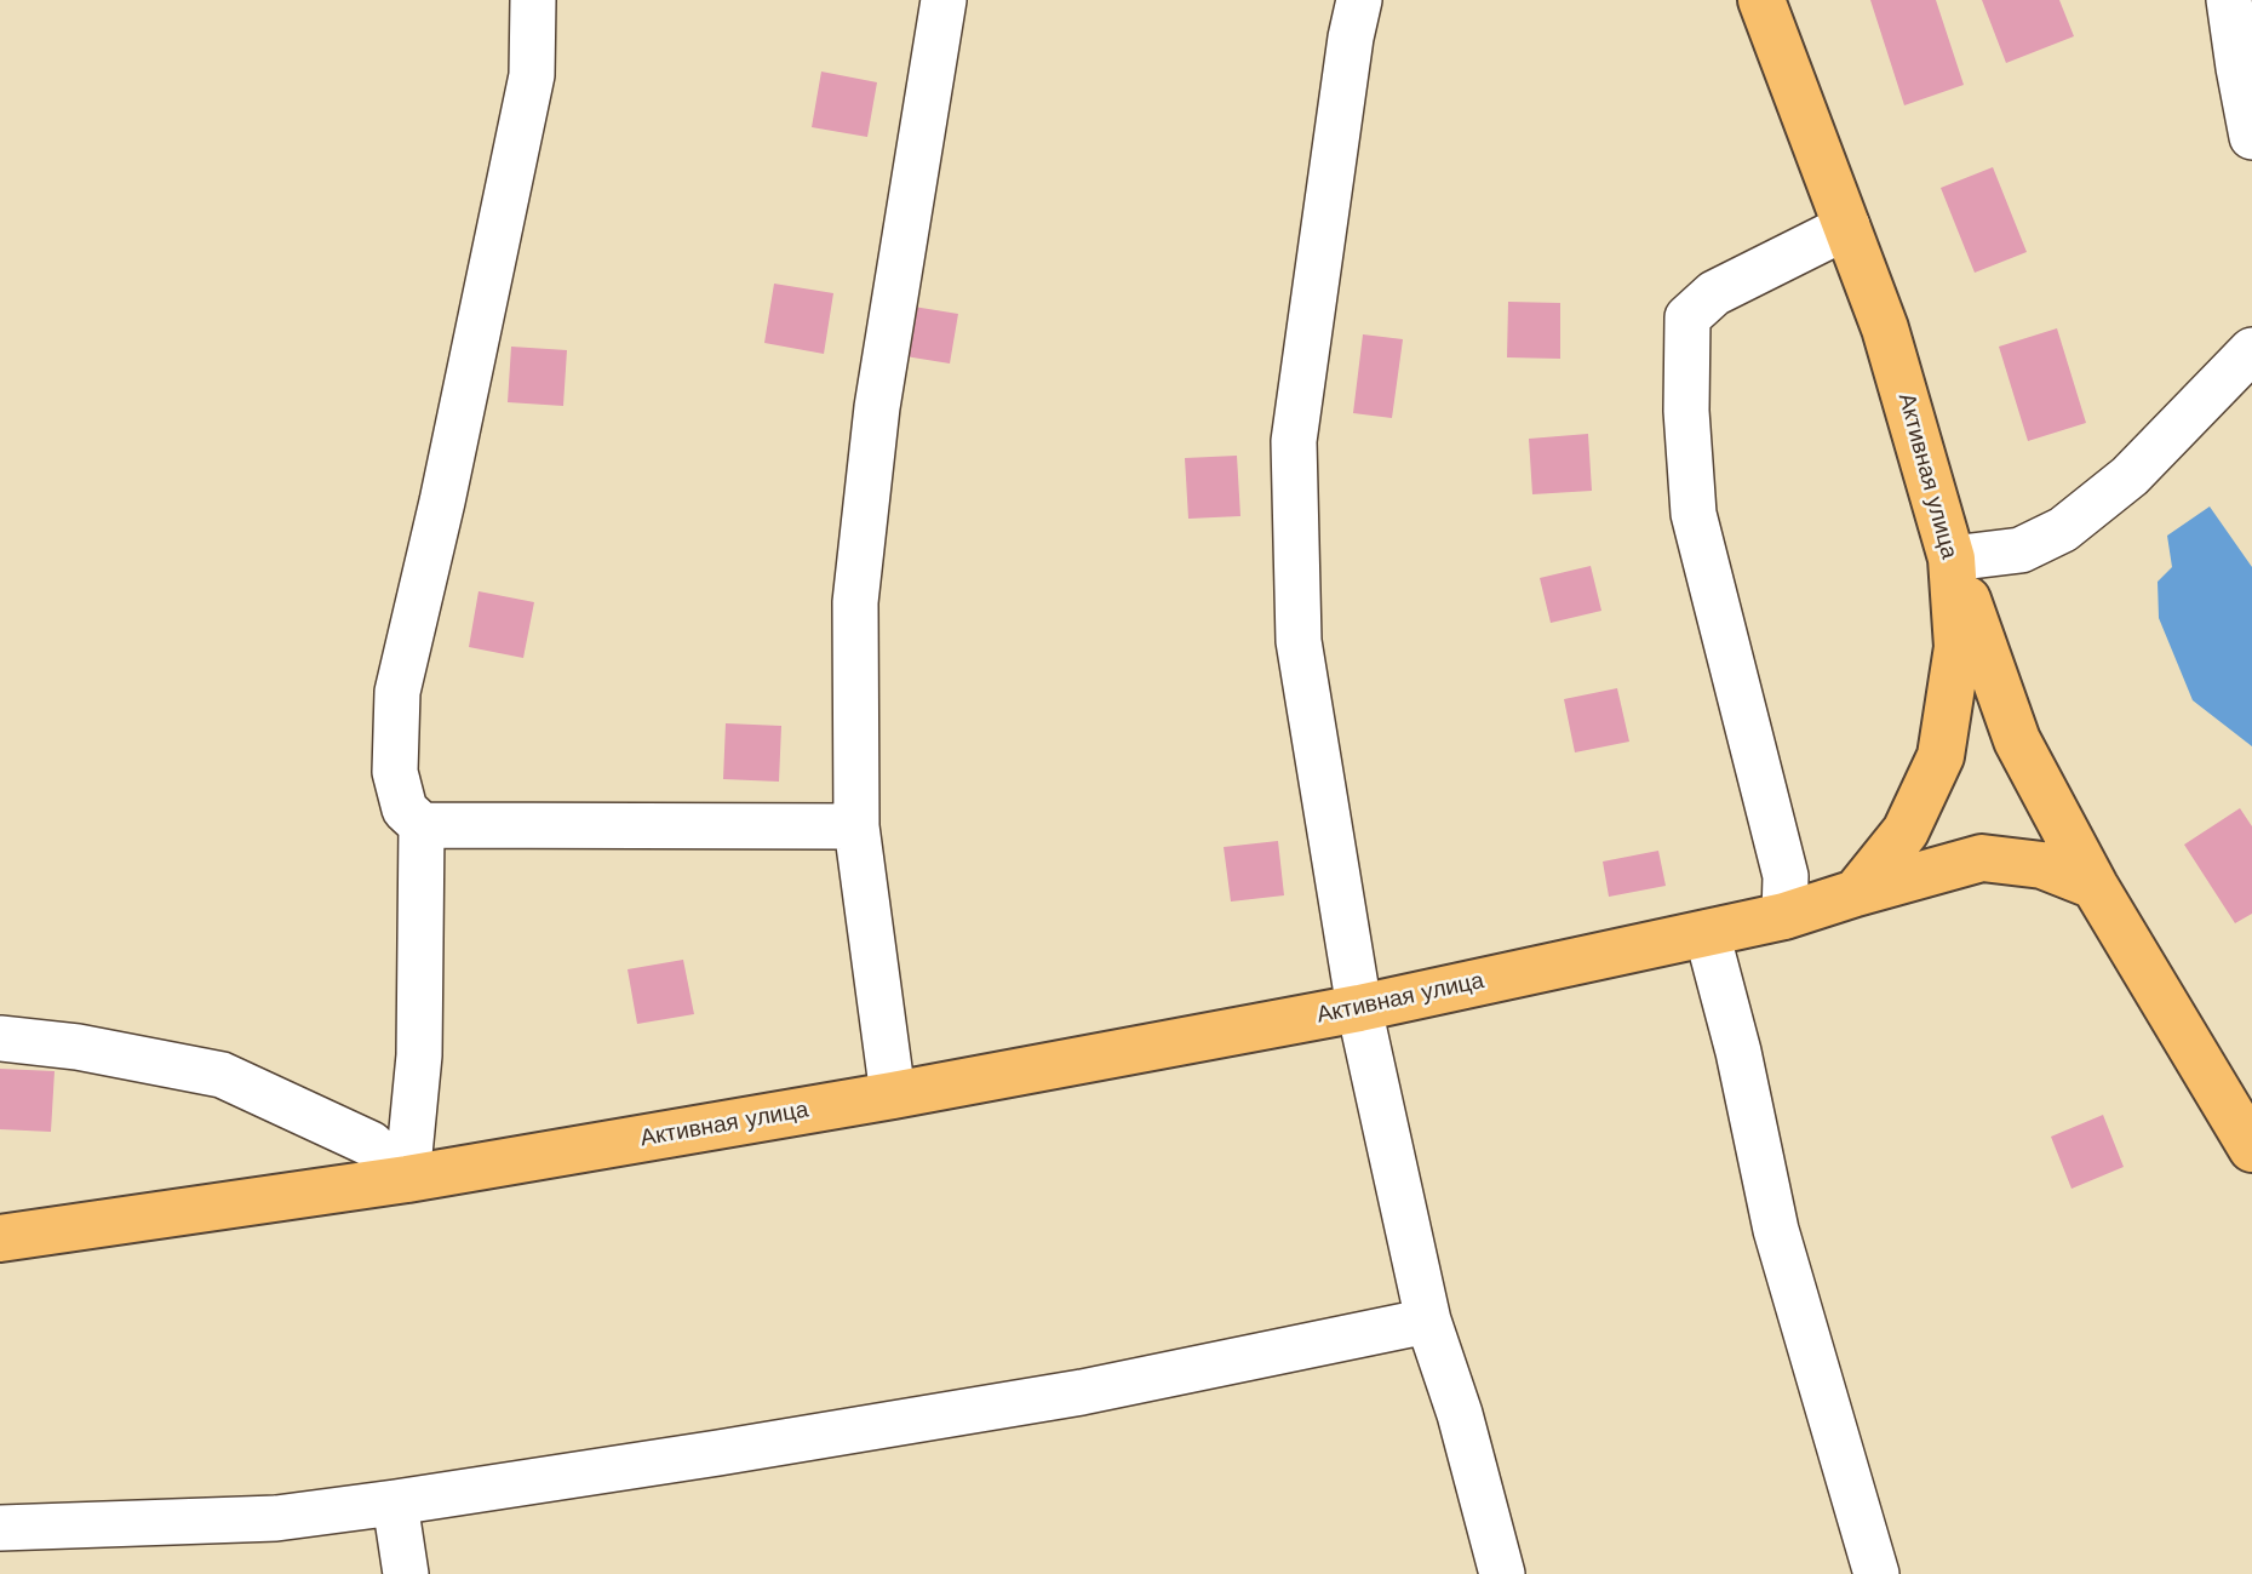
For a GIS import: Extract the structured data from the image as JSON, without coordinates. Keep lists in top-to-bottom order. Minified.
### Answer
{"streets":{"main road":["Активная улица"]}}
